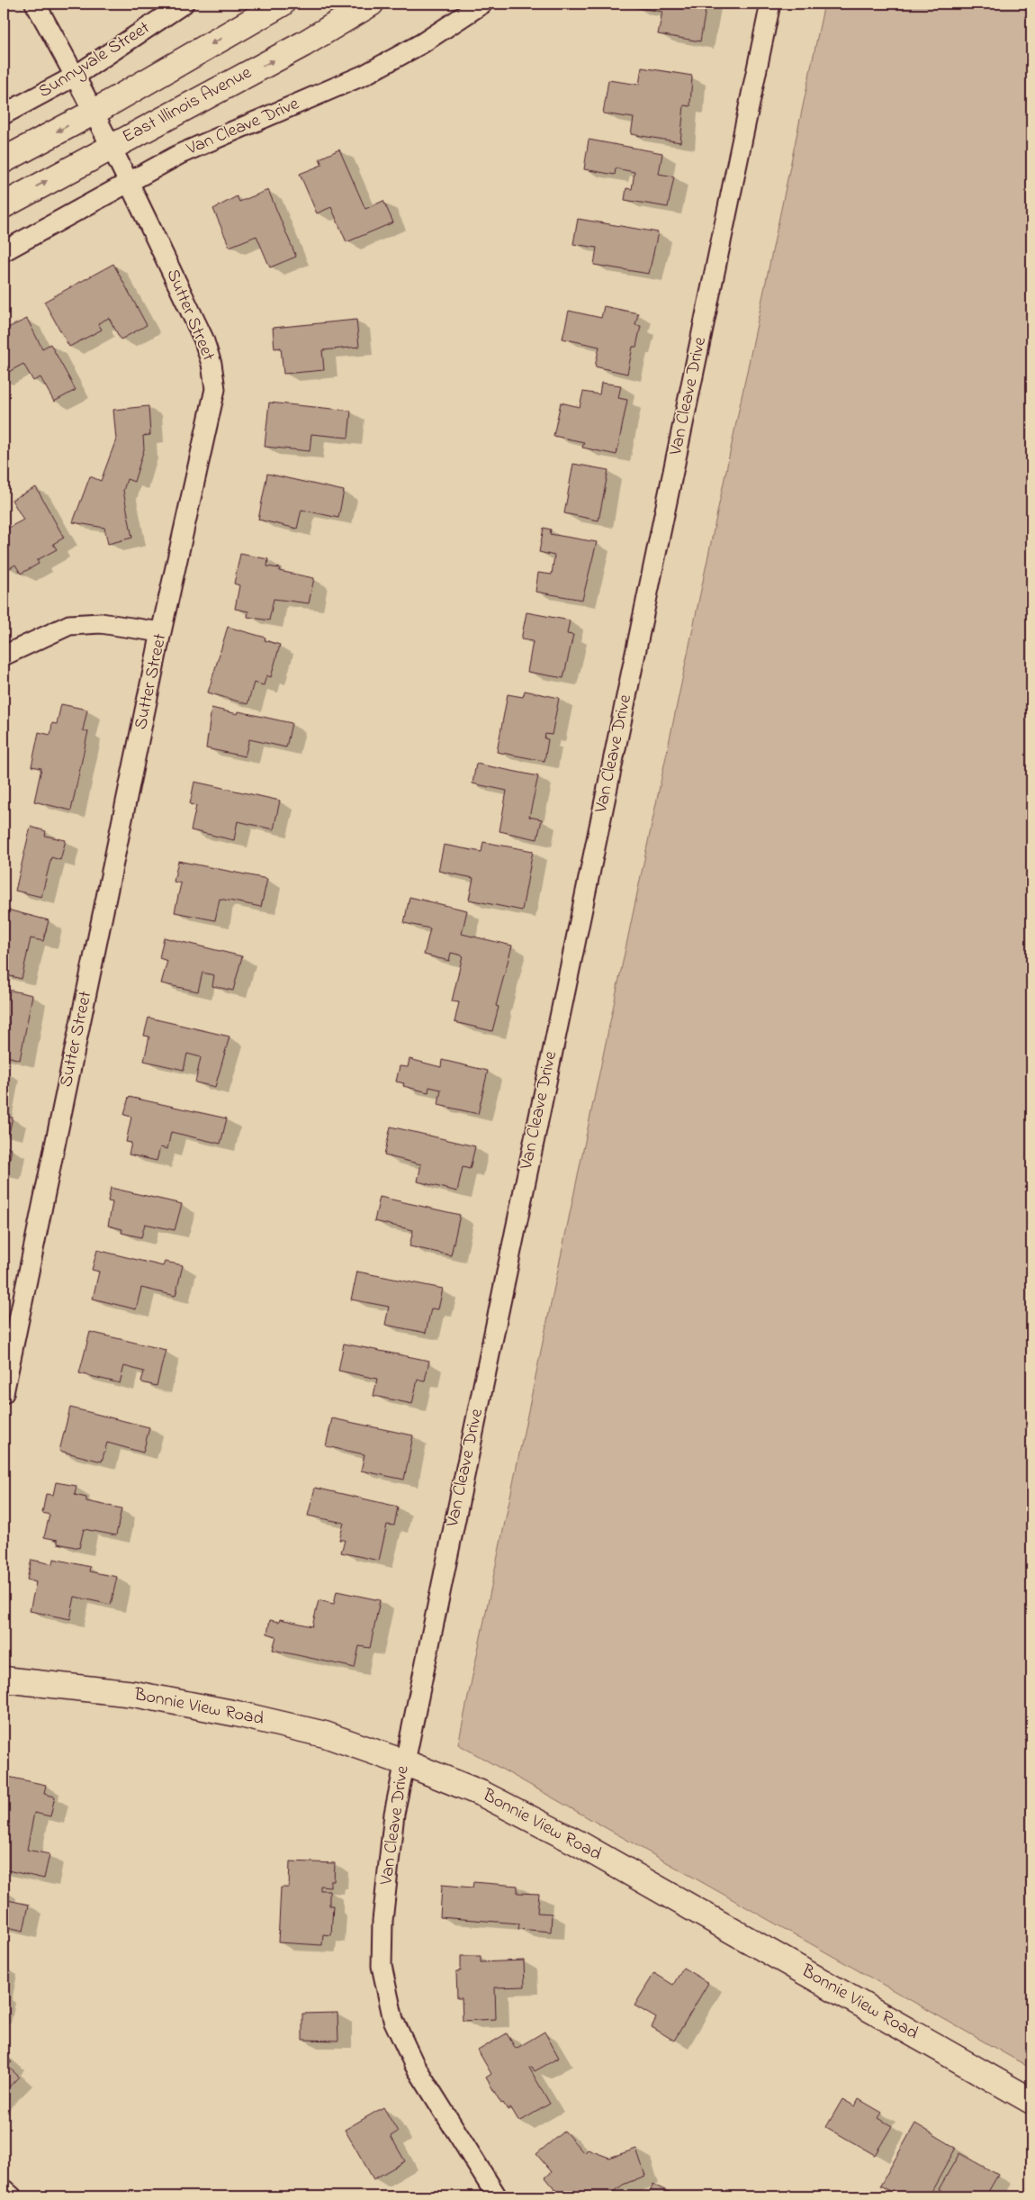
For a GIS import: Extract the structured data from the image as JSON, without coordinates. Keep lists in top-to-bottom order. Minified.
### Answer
{"streets":{"street":["Sunnyvale Street","East Illinois Avenue","Van Cleave Drive","Sutter Street","Bonnie View Road"]},"crossings":[["Sunnyvale Street","Sutter Street"],["East Illinois Avenue","Sutter Street"],["Van Cleave Drive","Sutter Street"],["Van Cleave Drive","Bonnie View Road"]]}
